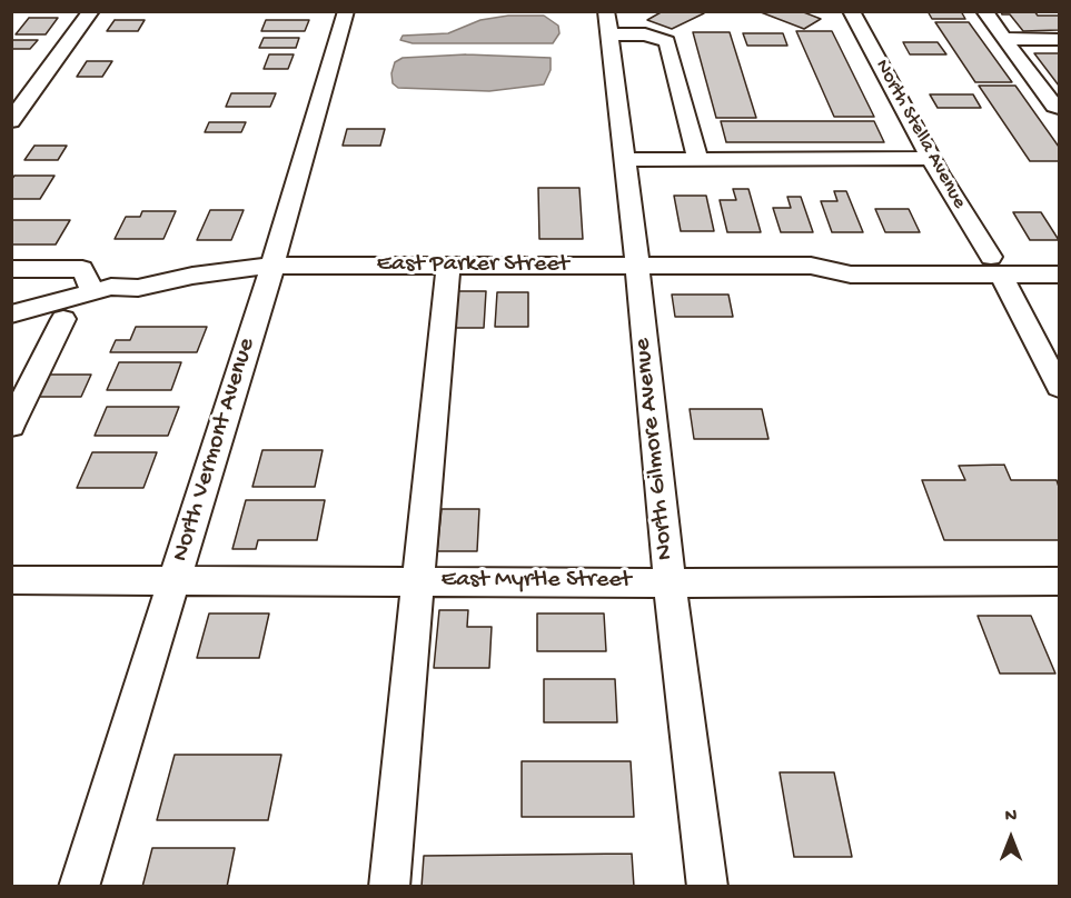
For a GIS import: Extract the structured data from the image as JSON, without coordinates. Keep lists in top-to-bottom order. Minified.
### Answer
{"streets":{"street":["North Stella Avenue","East Parker Street","North Gilmore Avenue","North Vermont Avenue","East Myrtle Street"]},"crossings":[["North Stella Avenue","East Parker Street"],["East Parker Street","North Gilmore Avenue"],["East Parker Street","North Vermont Avenue"],["North Gilmore Avenue","East Myrtle Street"],["North Vermont Avenue","East Myrtle Street"]],"north":"top"}
